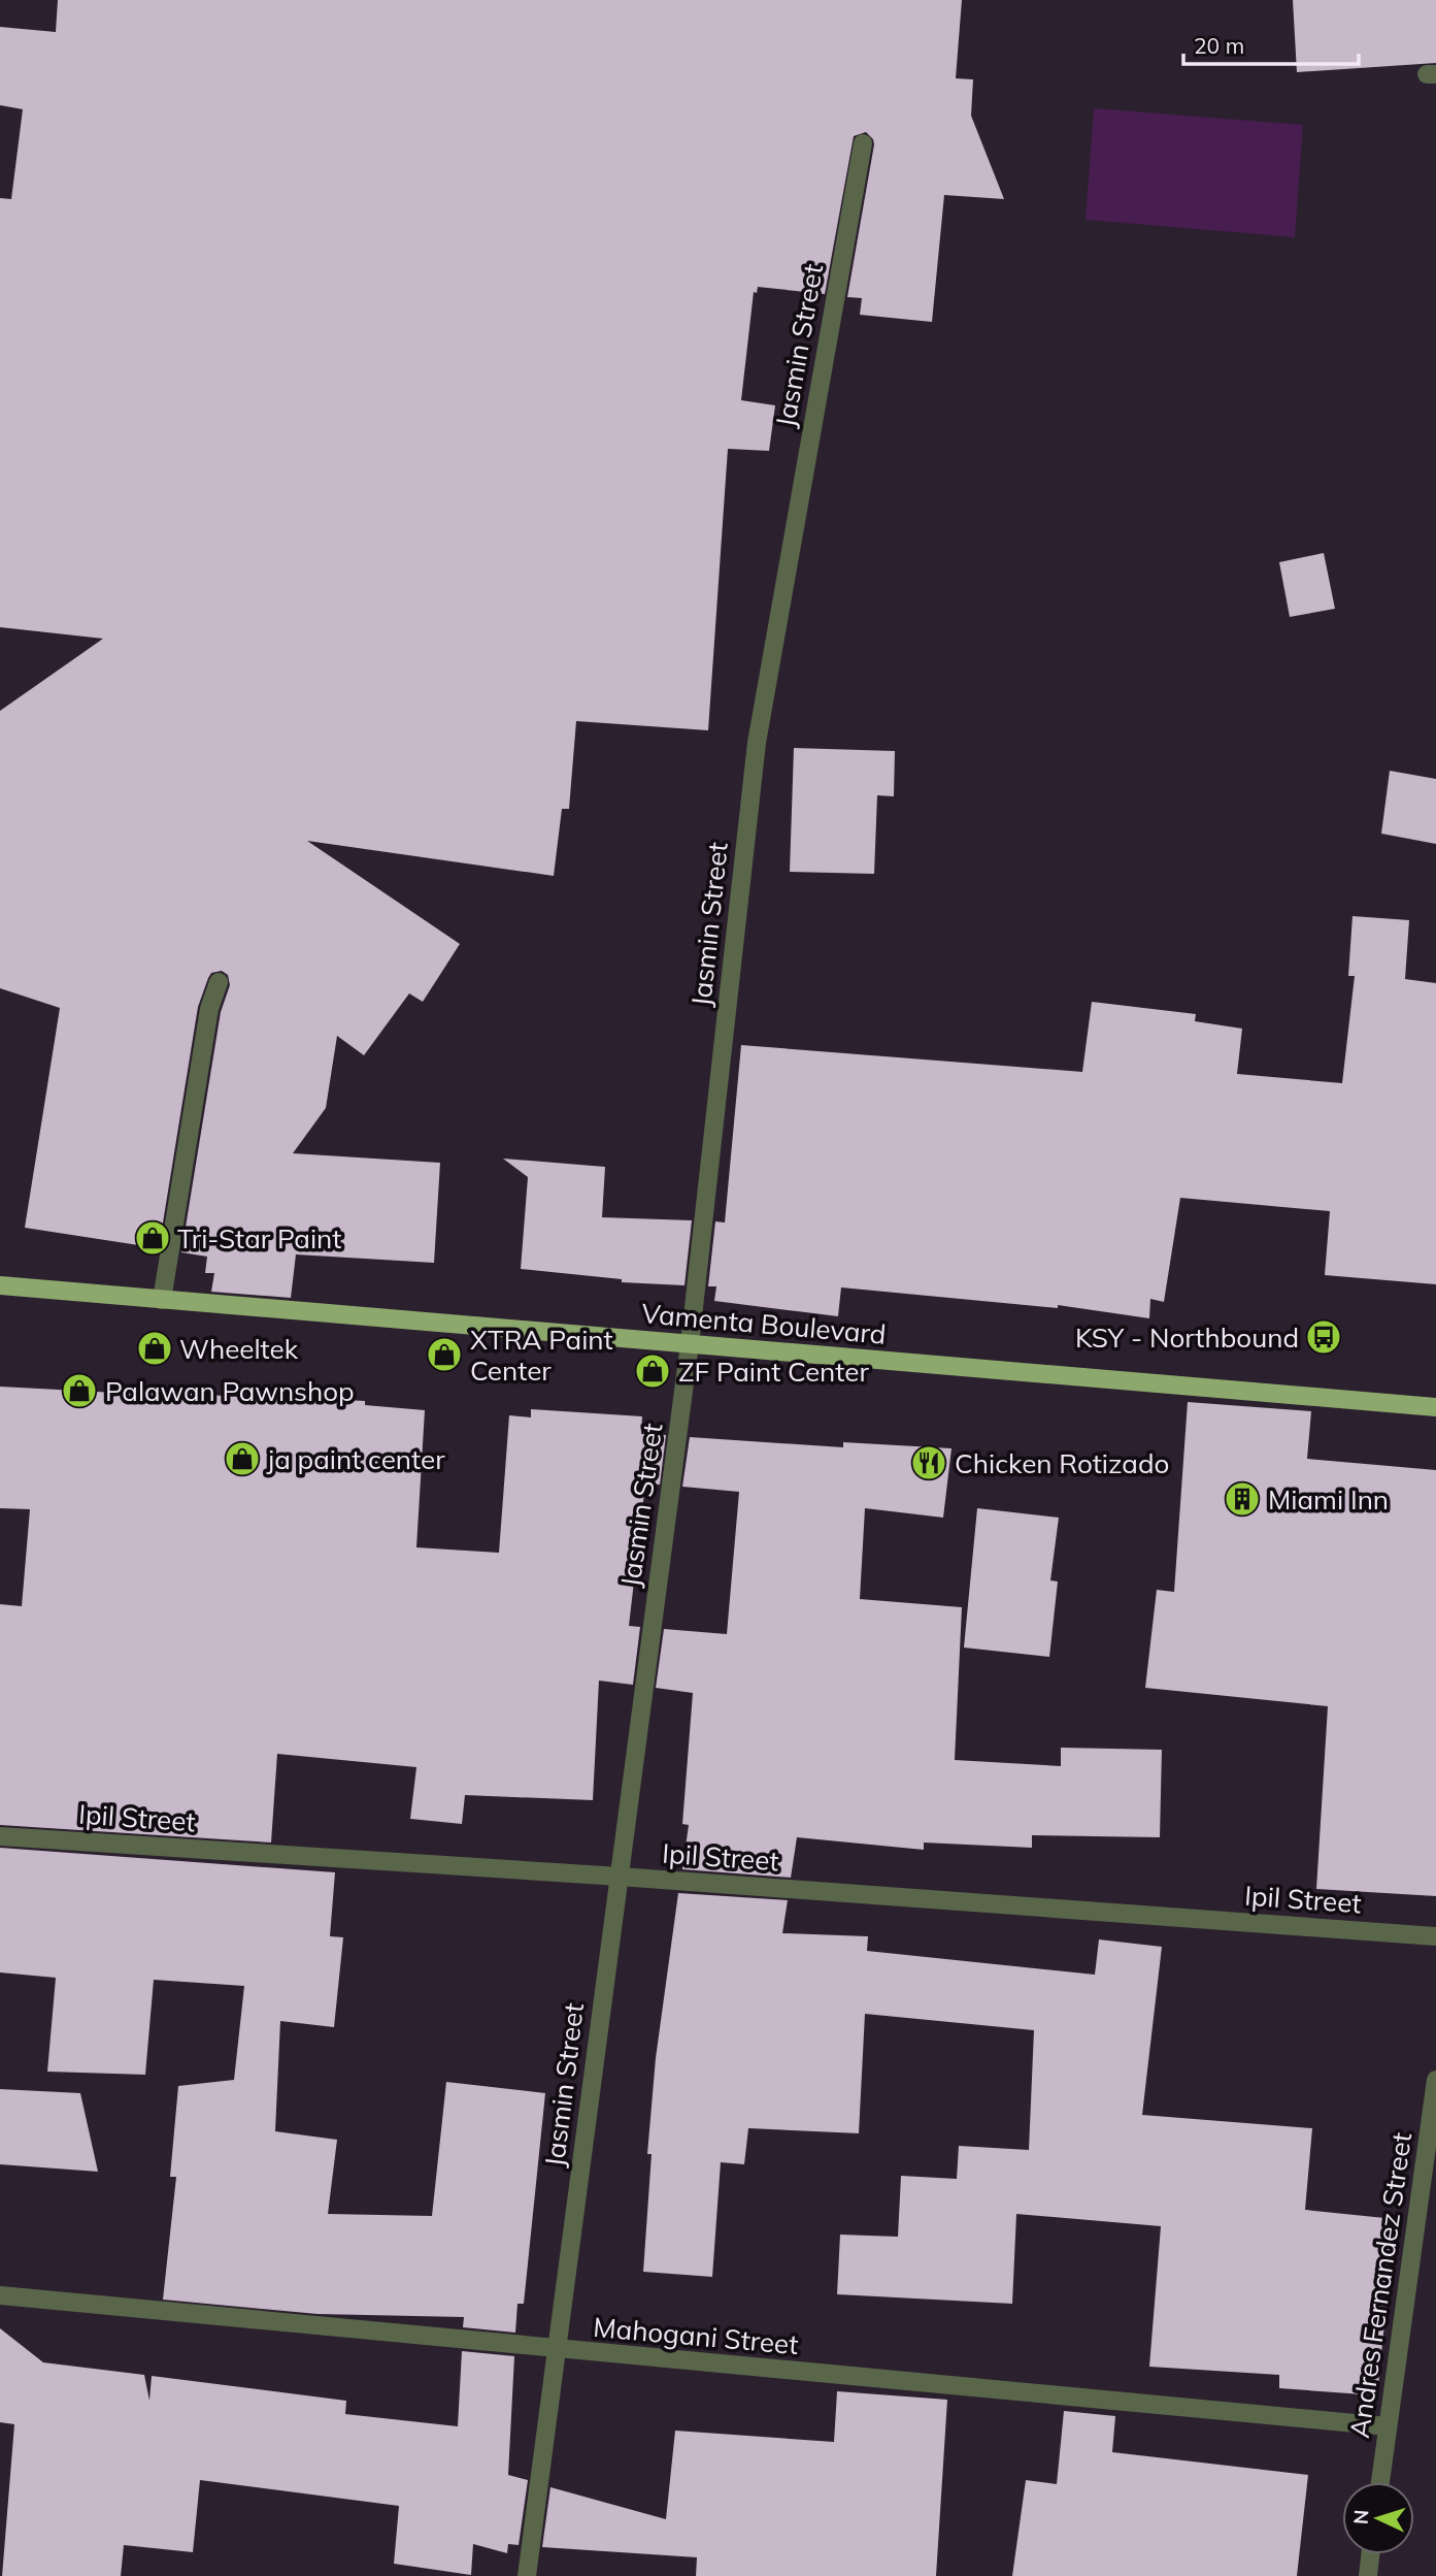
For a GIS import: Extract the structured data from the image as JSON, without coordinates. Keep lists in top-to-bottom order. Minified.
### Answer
{"streets":{"main road":["Vamenta Boulevard"],"street":["Jasmin Street","Ipil Street","Andres Fernandez Street","Mahogani Street"]},"crossings":[["Jasmin Street","Vamenta Boulevard"],["Jasmin Street","Ipil Street"],["Jasmin Street","Mahogani Street"],["Andres Fernandez Street","Mahogani Street"]],"places":{"shop":["Tri-Star Paint","Wheeltek","XTRA Paint Center","ZF Paint Center","Palawan Pawnshop","ja paint center"],"bus stop":["KSY - Northbound"],"restaurant":["Chicken Rotizado"],"building":["Miami Inn"]},"scale_bar":"20 m","north":"left"}
